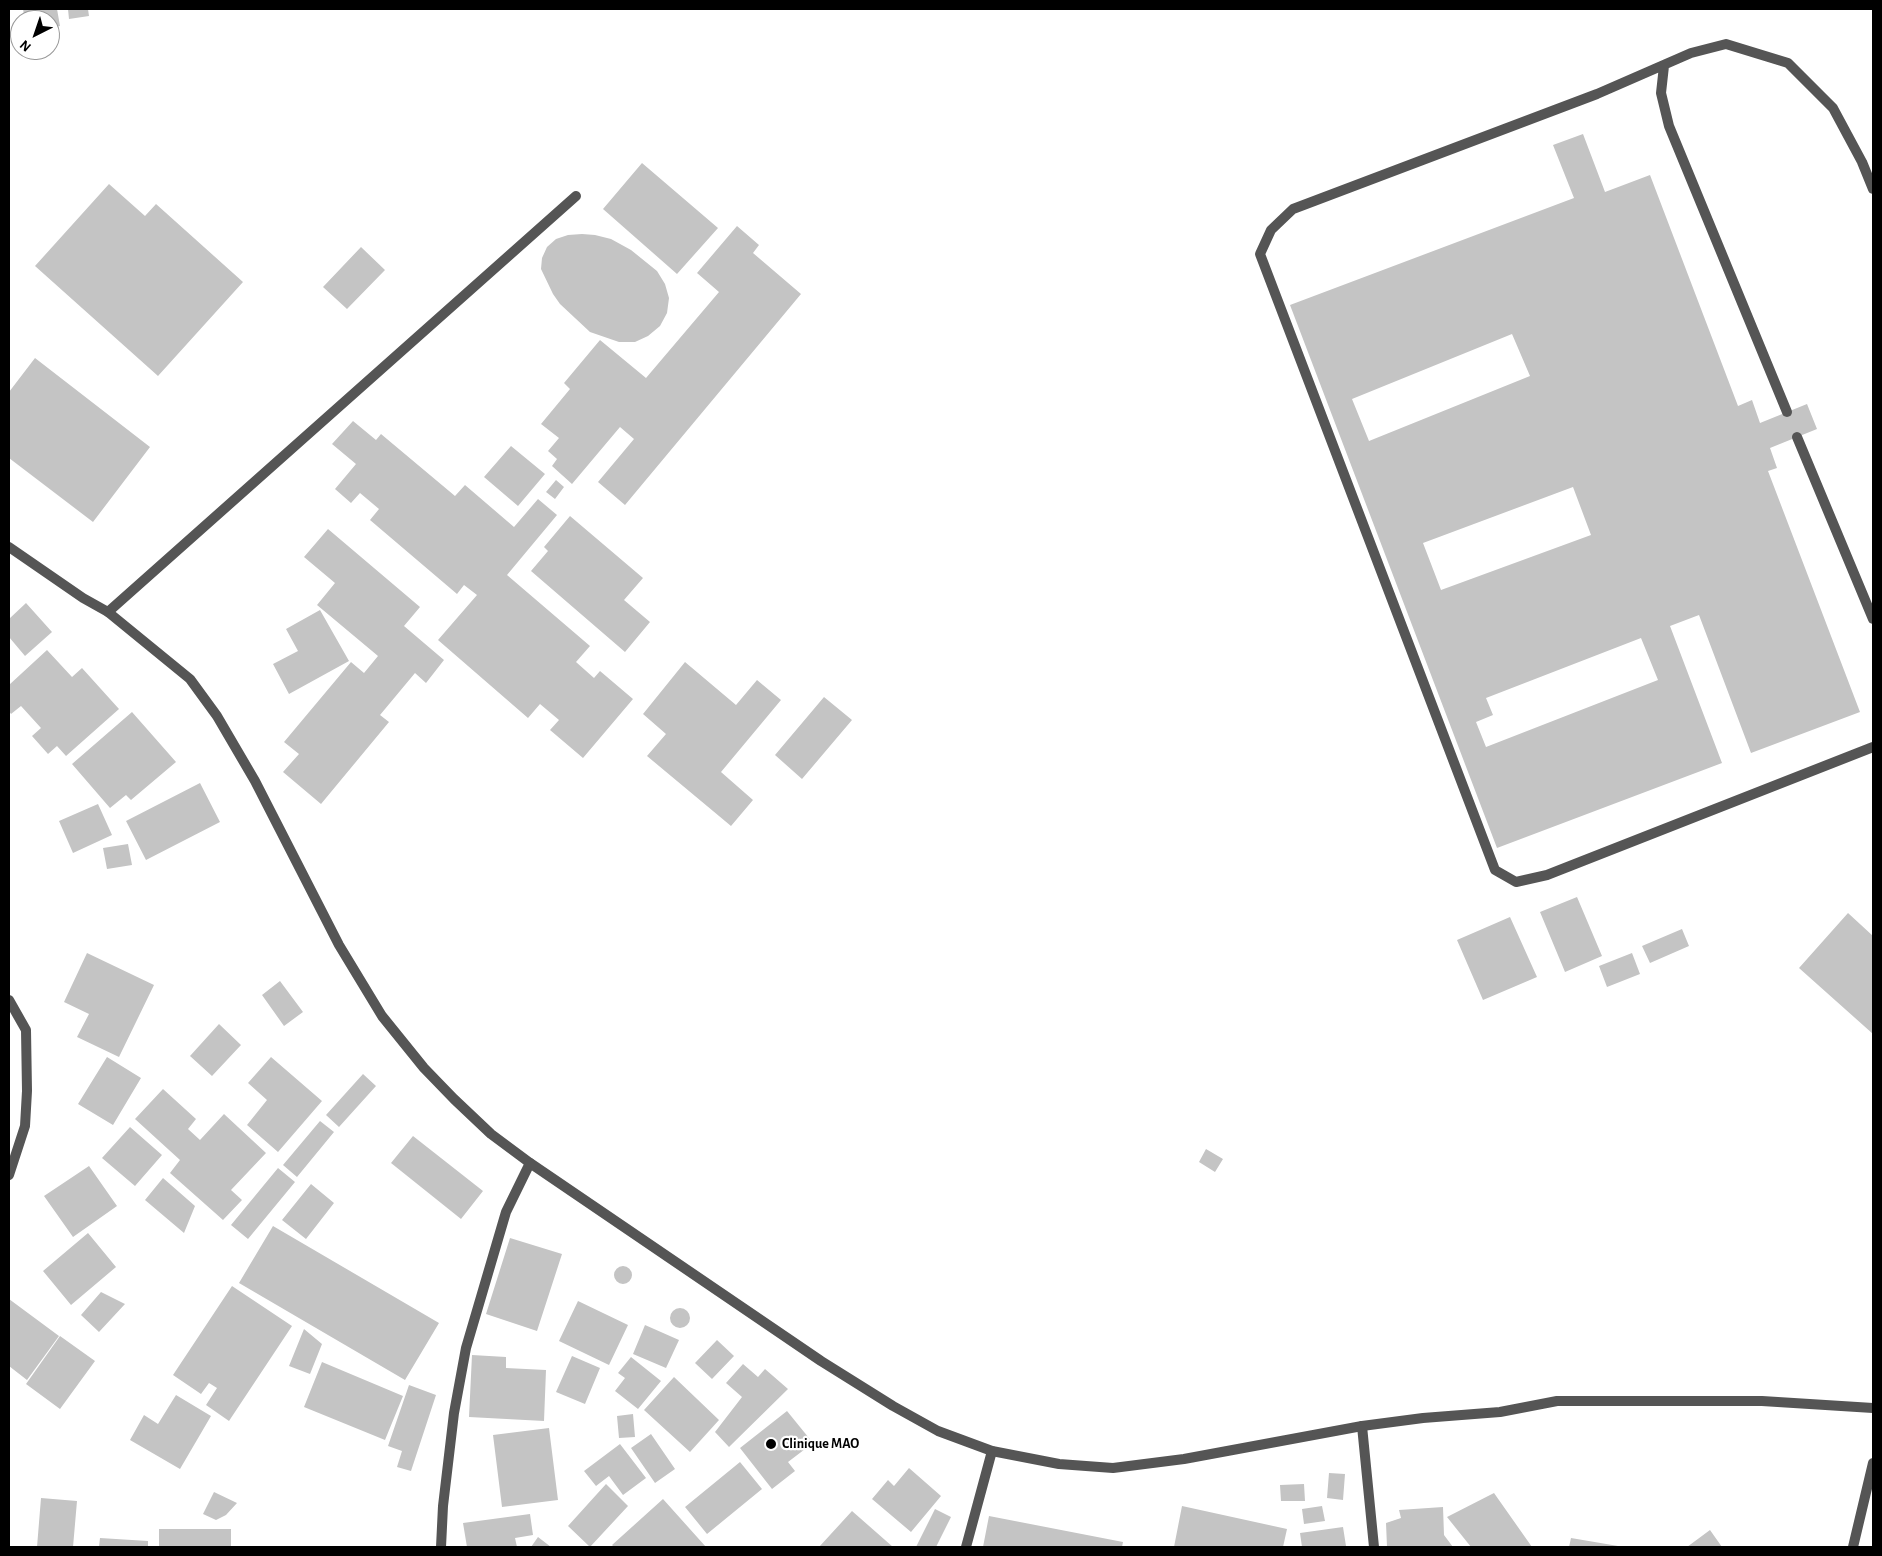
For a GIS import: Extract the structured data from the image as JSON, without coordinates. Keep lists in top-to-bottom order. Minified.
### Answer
{"places":["Clinique MAO"],"north":"bottom left"}
